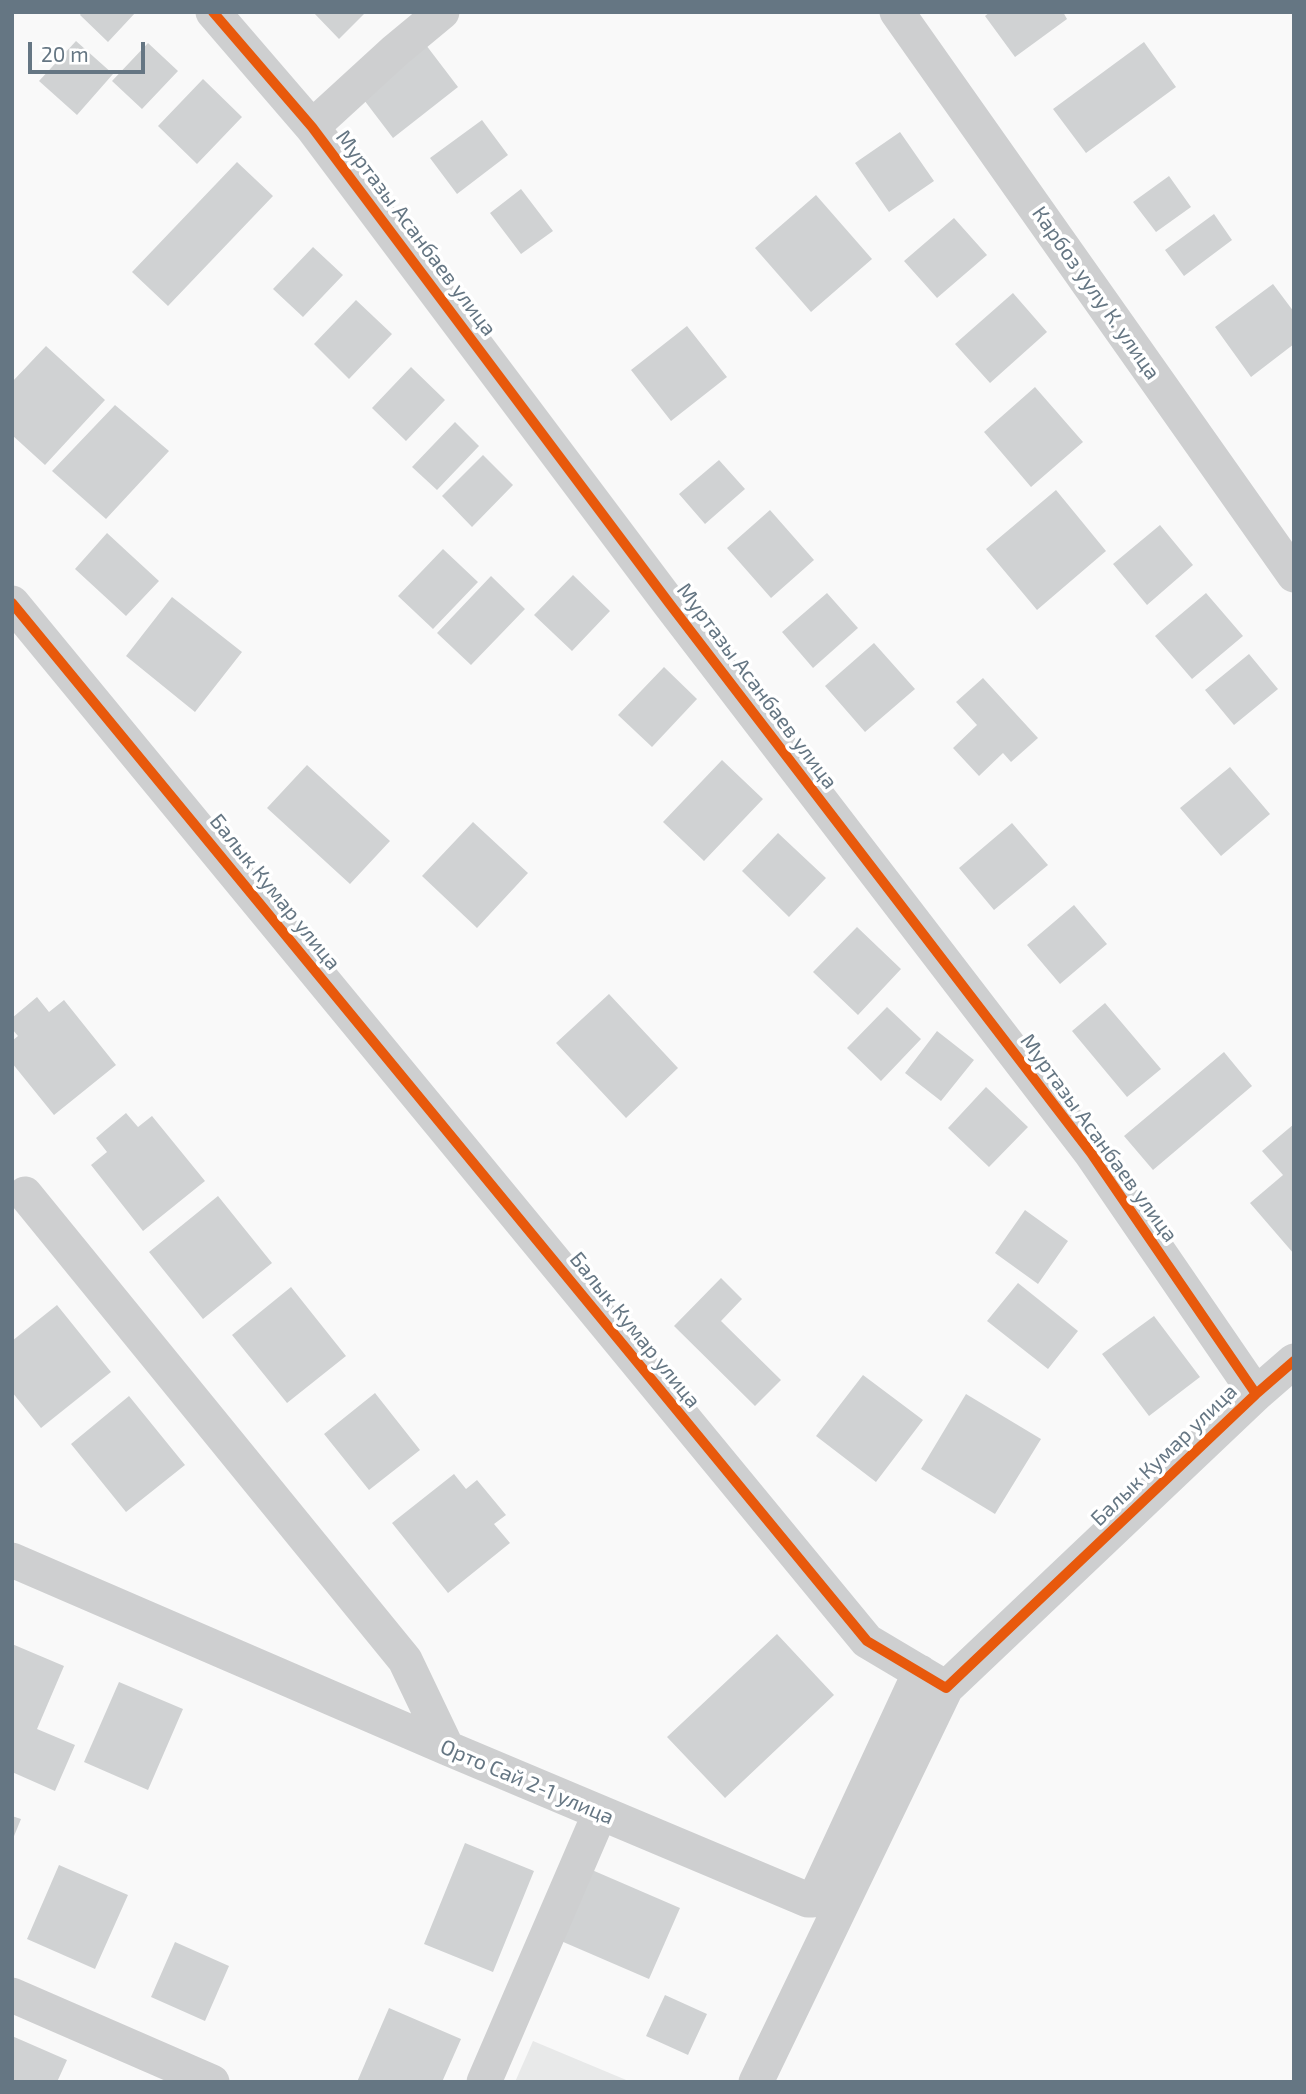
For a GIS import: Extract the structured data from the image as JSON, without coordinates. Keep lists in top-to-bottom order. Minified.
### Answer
{"streets":{"street":["Муртазы Асанбаев улица","Карбоз уулу К. улица","Балык Кумар улица","Орто Сай 2-1 улица"]},"crossings":[["Муртазы Асанбаев улица","Балык Кумар улица"],["Балык Кумар улица","Орто Сай 2-1 улица"]],"scale_bar":"20 m"}
